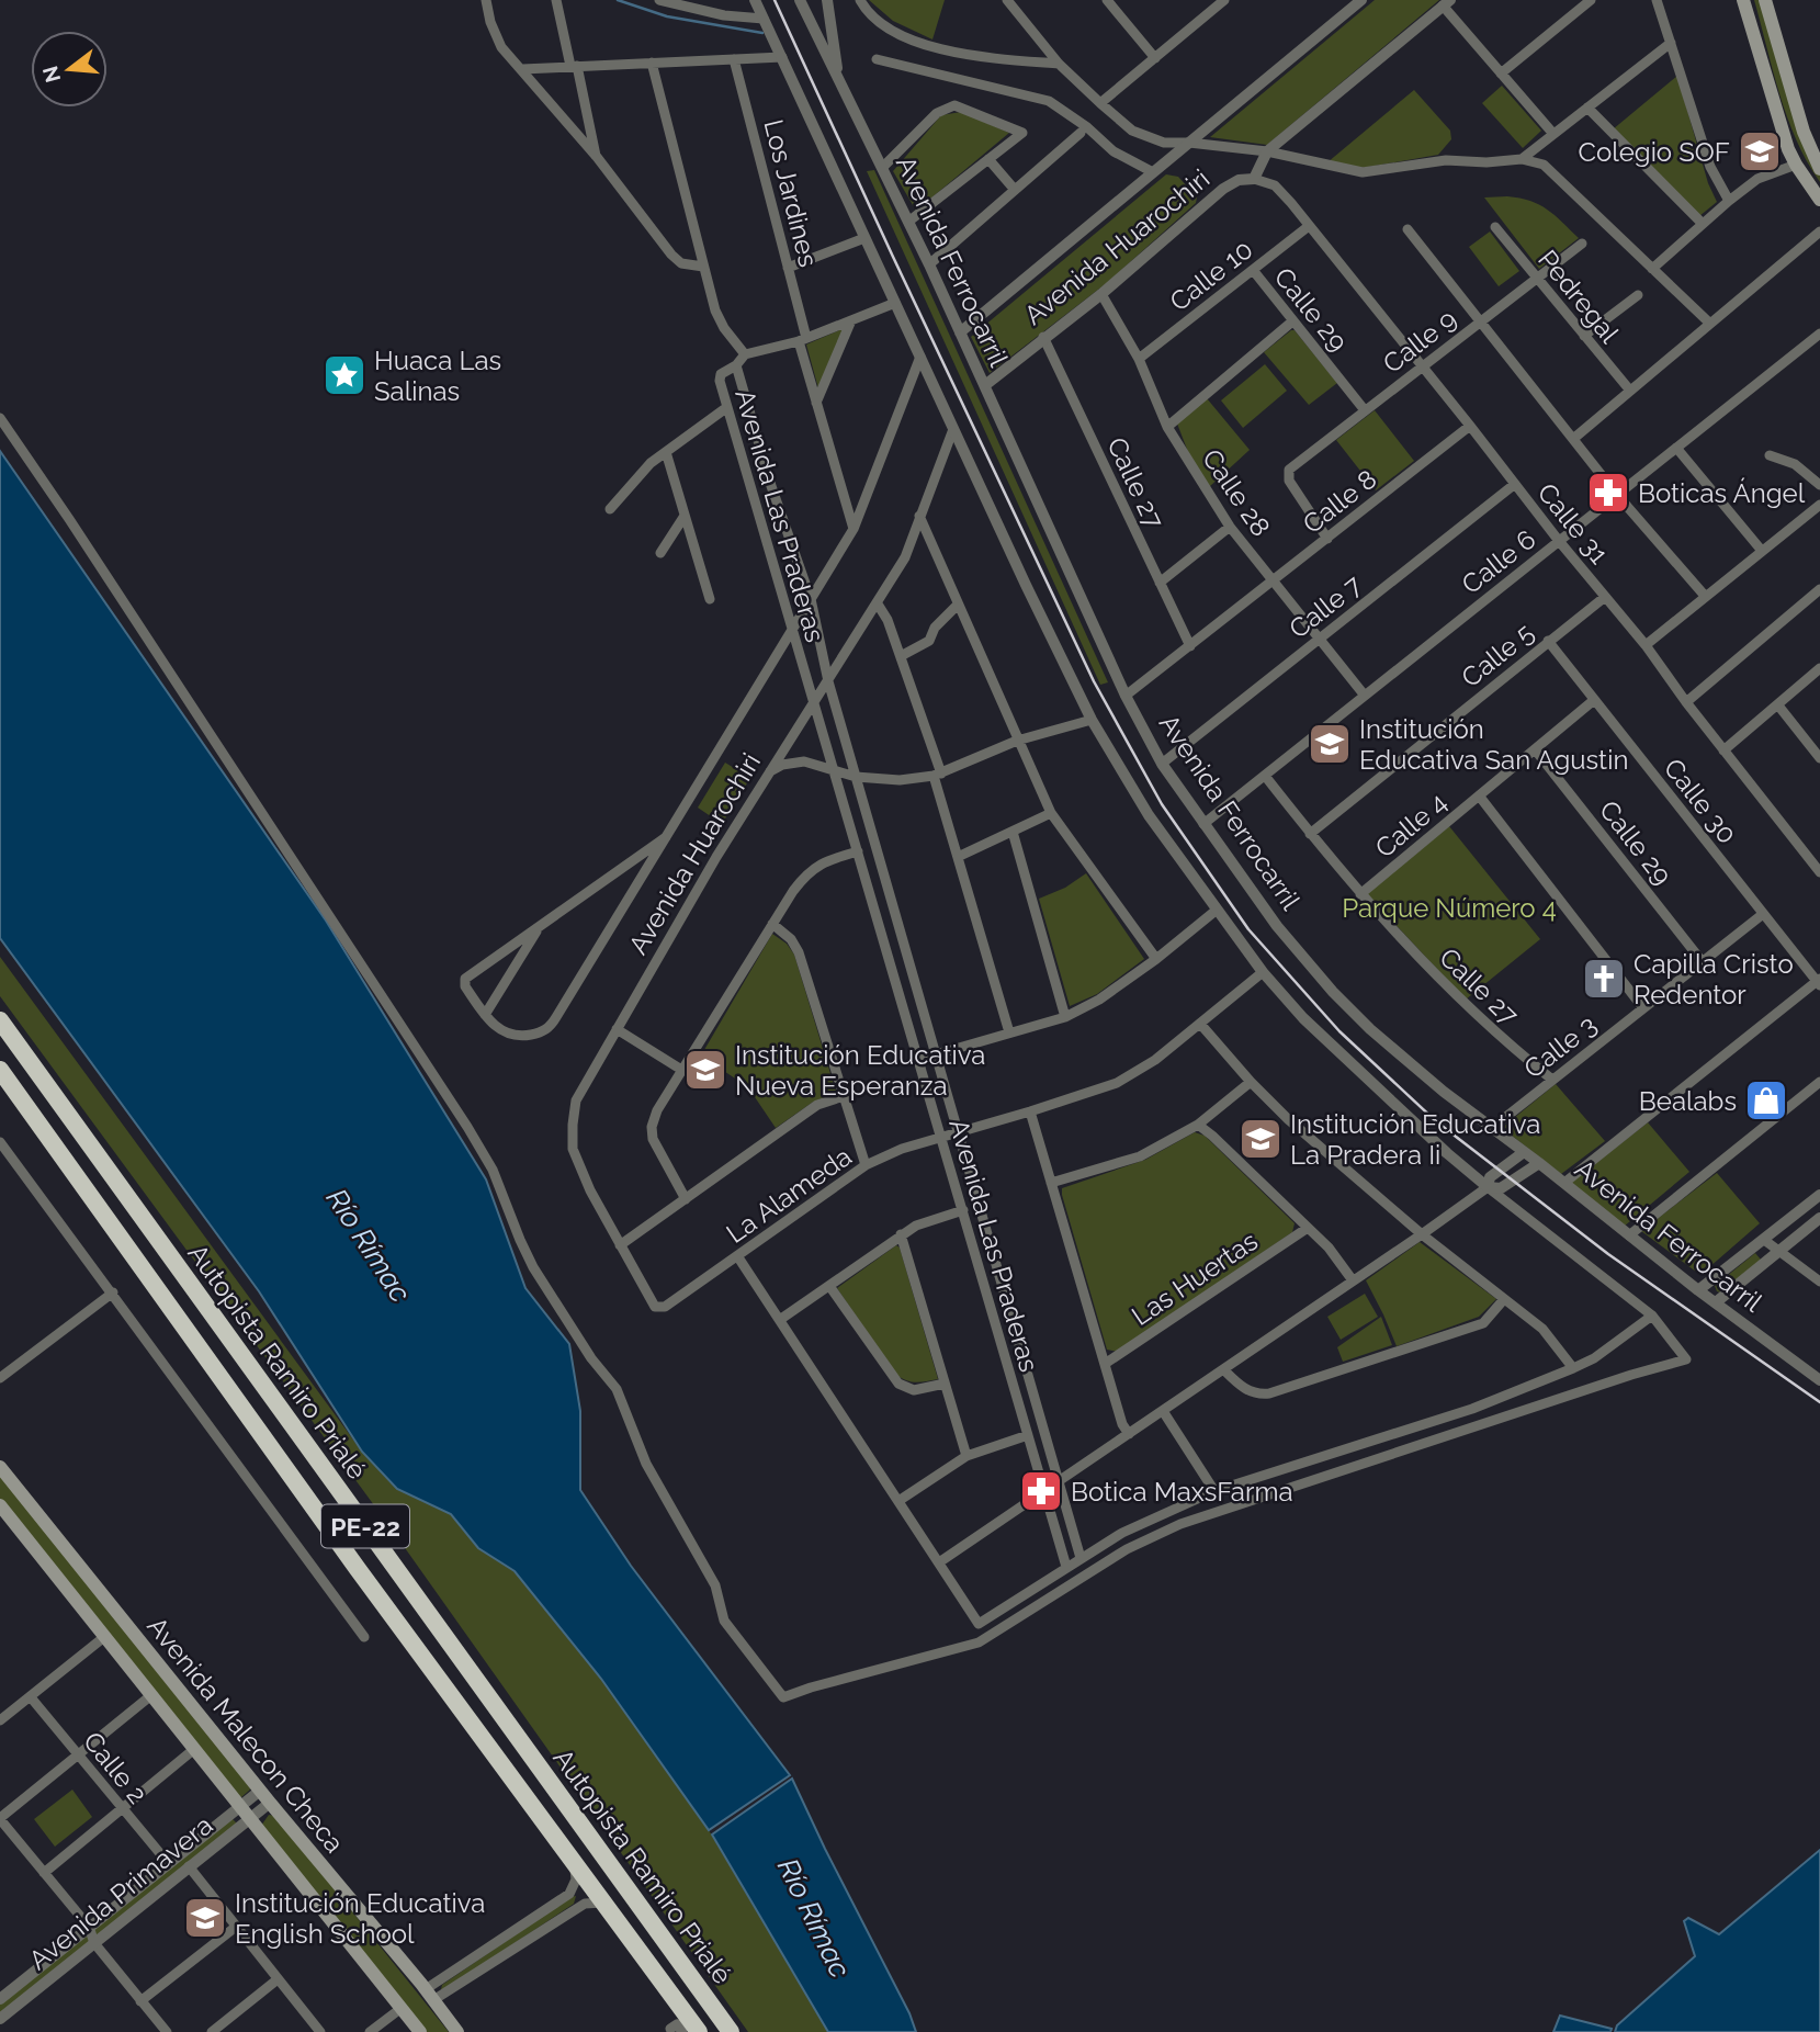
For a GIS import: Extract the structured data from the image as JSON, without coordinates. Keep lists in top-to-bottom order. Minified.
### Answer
{"streets":{"highway":["Autopista Ramiro Prialé","PE-22"],"main road":["Avenida Malecon Checa"],"street":["Los Jardines","Avenida Huarochiri","Avenida Ferrocarril","Calle 10","Pedregal","Calle 29","Calle 9","Calle 27","Calle 28","Calle 8","Avenida Las Praderas","Calle 31","Calle 6","Calle 7","Calle 5","Calle 30","Calle 4","Calle 3","La Alameda","Las Huertas","Calle 2","Avenida Primavera"]},"crossings":[["Los Jardines","Avenida Huarochiri"],["Avenida Huarochiri","Avenida Ferrocarril"],["Avenida Huarochiri","Calle 27"],["Avenida Huarochiri","Calle 28"],["Avenida Huarochiri","Avenida Las Praderas"],["Avenida Huarochiri","Calle 31"],["Avenida Huarochiri","La Alameda"],["Avenida Ferrocarril","Calle 8"],["Avenida Ferrocarril","Calle 6"],["Avenida Ferrocarril","Calle 7"],["Avenida Ferrocarril","Calle 3"],["Calle 10","Calle 29"],["Calle 10","Calle 28"],["Calle 10","Calle 31"],["Pedregal","Calle 9"],["Calle 29","Calle 9"],["Calle 29","Calle 4"],["Calle 29","Calle 3"],["Calle 9","Calle 8"],["Calle 9","Calle 31"],["Calle 27","Calle 8"],["Calle 27","Calle 6"],["Calle 27","Calle 5"],["Calle 27","Calle 4"],["Calle 27","Calle 3"],["Calle 28","Calle 8"],["Calle 28","Calle 6"],["Calle 28","Calle 7"],["Calle 8","Calle 31"],["Avenida Las Praderas","La Alameda"],["Calle 31","Calle 6"],["Calle 31","Calle 7"],["Calle 31","Calle 5"],["Calle 5","Calle 30"],["Calle 30","Calle 4"],["Calle 30","Calle 3"],["Avenida Malecon Checa","Avenida Primavera"],["Calle 2","Avenida Primavera"]],"water":["Río Rímac"],"parks":["Parque Número 4"],"places":{"school or university":["Colegio SOF","Institución Educativa San Agustin","Institución Educativa Nueva Esperanza","Institución Educativa La Pradera Ii","Institución Educativa English School"],"place":["Huaca Las Salinas"],"pharmacy":["Boticas Ángel","Botica MaxsFarma"],"church":["Capilla Cristo Redentor"],"shop":["Bealabs"]},"north":"left"}
